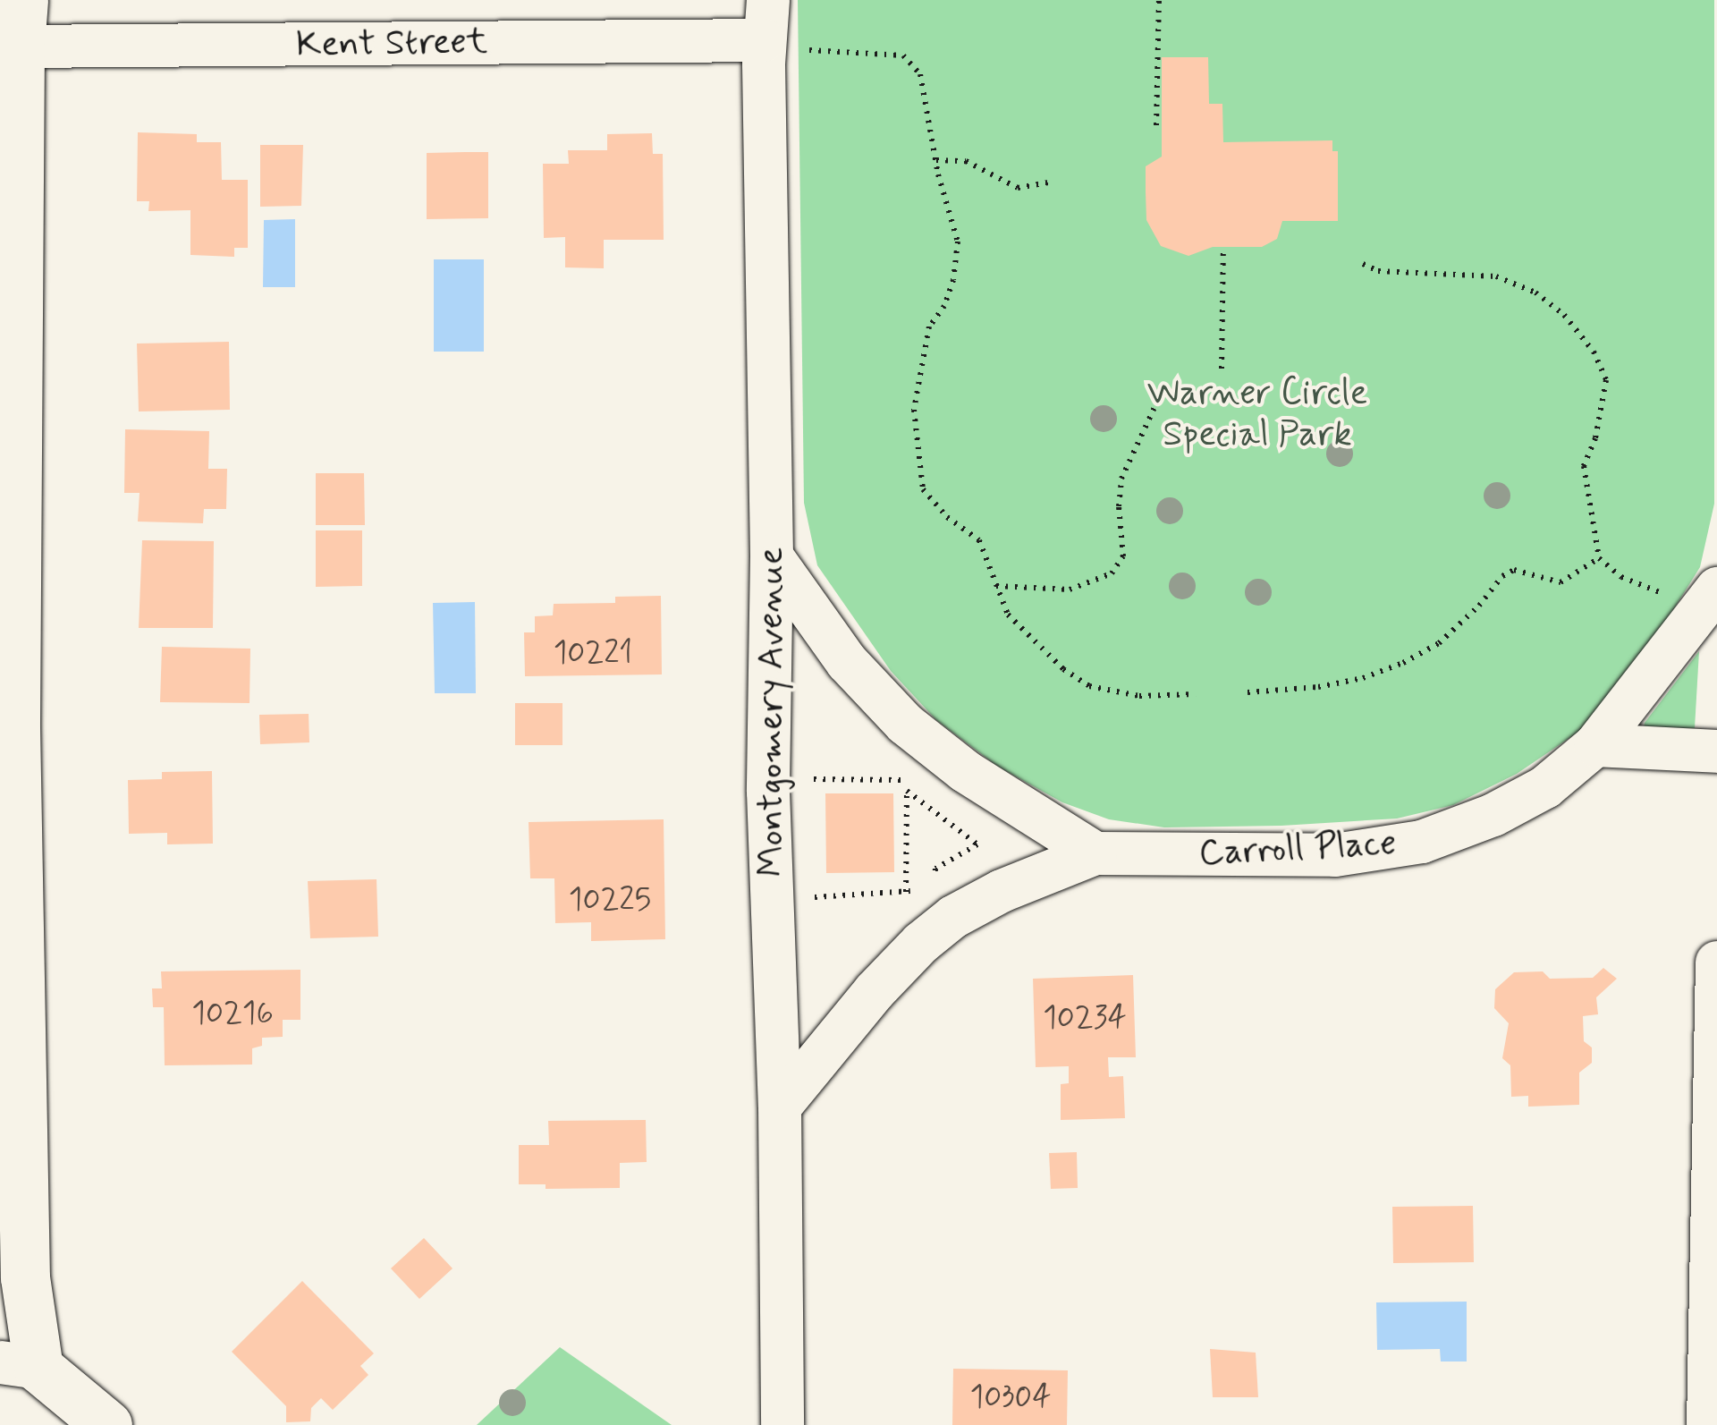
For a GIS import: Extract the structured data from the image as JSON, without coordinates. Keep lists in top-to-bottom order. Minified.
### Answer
{"streets":{"street":["Kent Street","Montgomery Avenue","Carroll Place"]},"crossings":[["Kent Street","Montgomery Avenue"],["Montgomery Avenue","Carroll Place"]],"parks":["Warner Circle Special Park"],"house_numbers":["10221","10225","10216","10234","10304"]}
